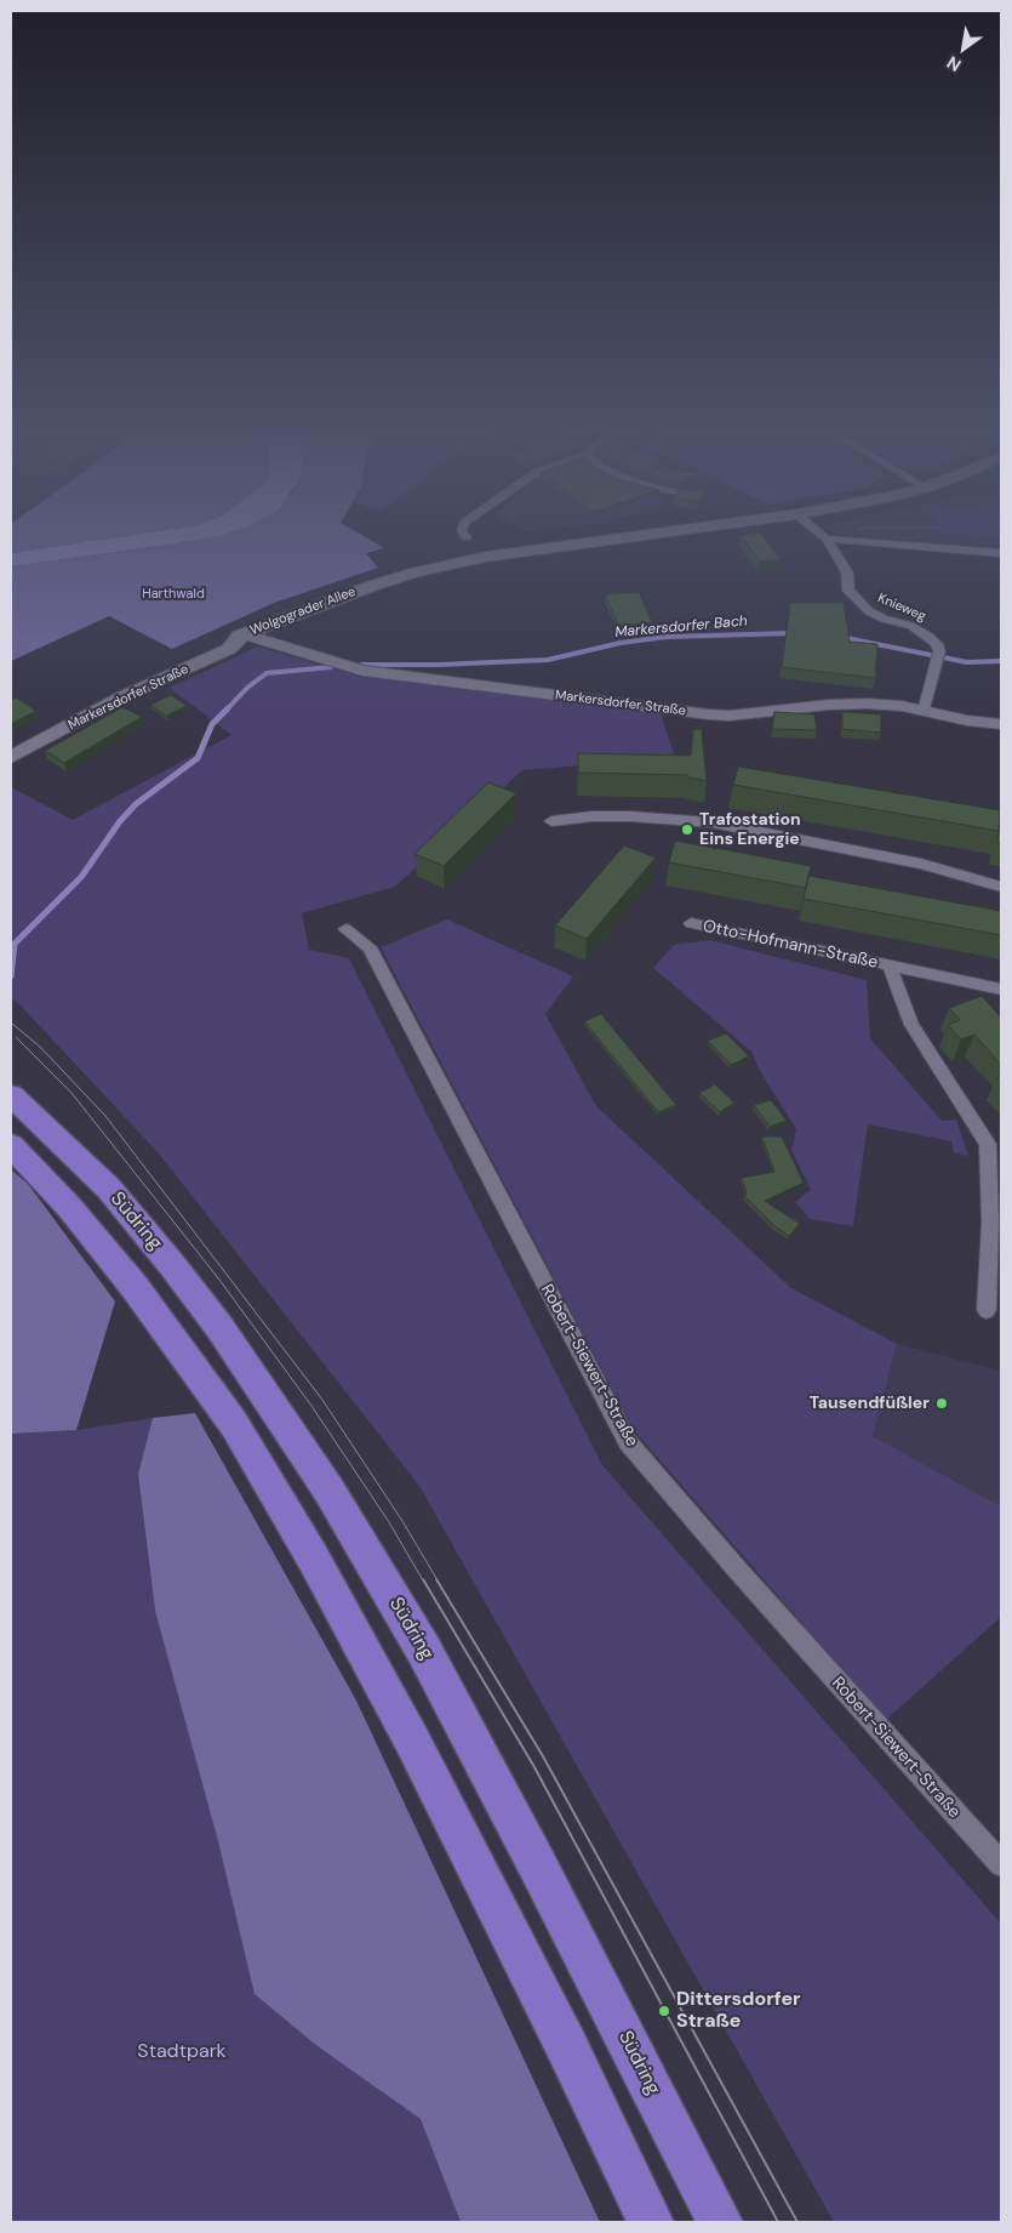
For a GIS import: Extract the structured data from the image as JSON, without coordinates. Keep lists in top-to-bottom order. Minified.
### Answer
{"streets":{"main road":["Wolgograder Allee","Markersdorfer Straße","Südring"],"street":["Knieweg","Otto-Hofmann-Straße","Robert-Siewert-Straße"]},"crossings":[["Knieweg","Markersdorfer Straße"],["Wolgograder Allee","Markersdorfer Straße"]],"water":["Markersdorfer Bach"],"parks":["Harthwald","Stadtpark"],"places":["Trafostation Eins Energie","Tausendfüßler","Dittersdorfer Straße"],"north":"bottom left"}
